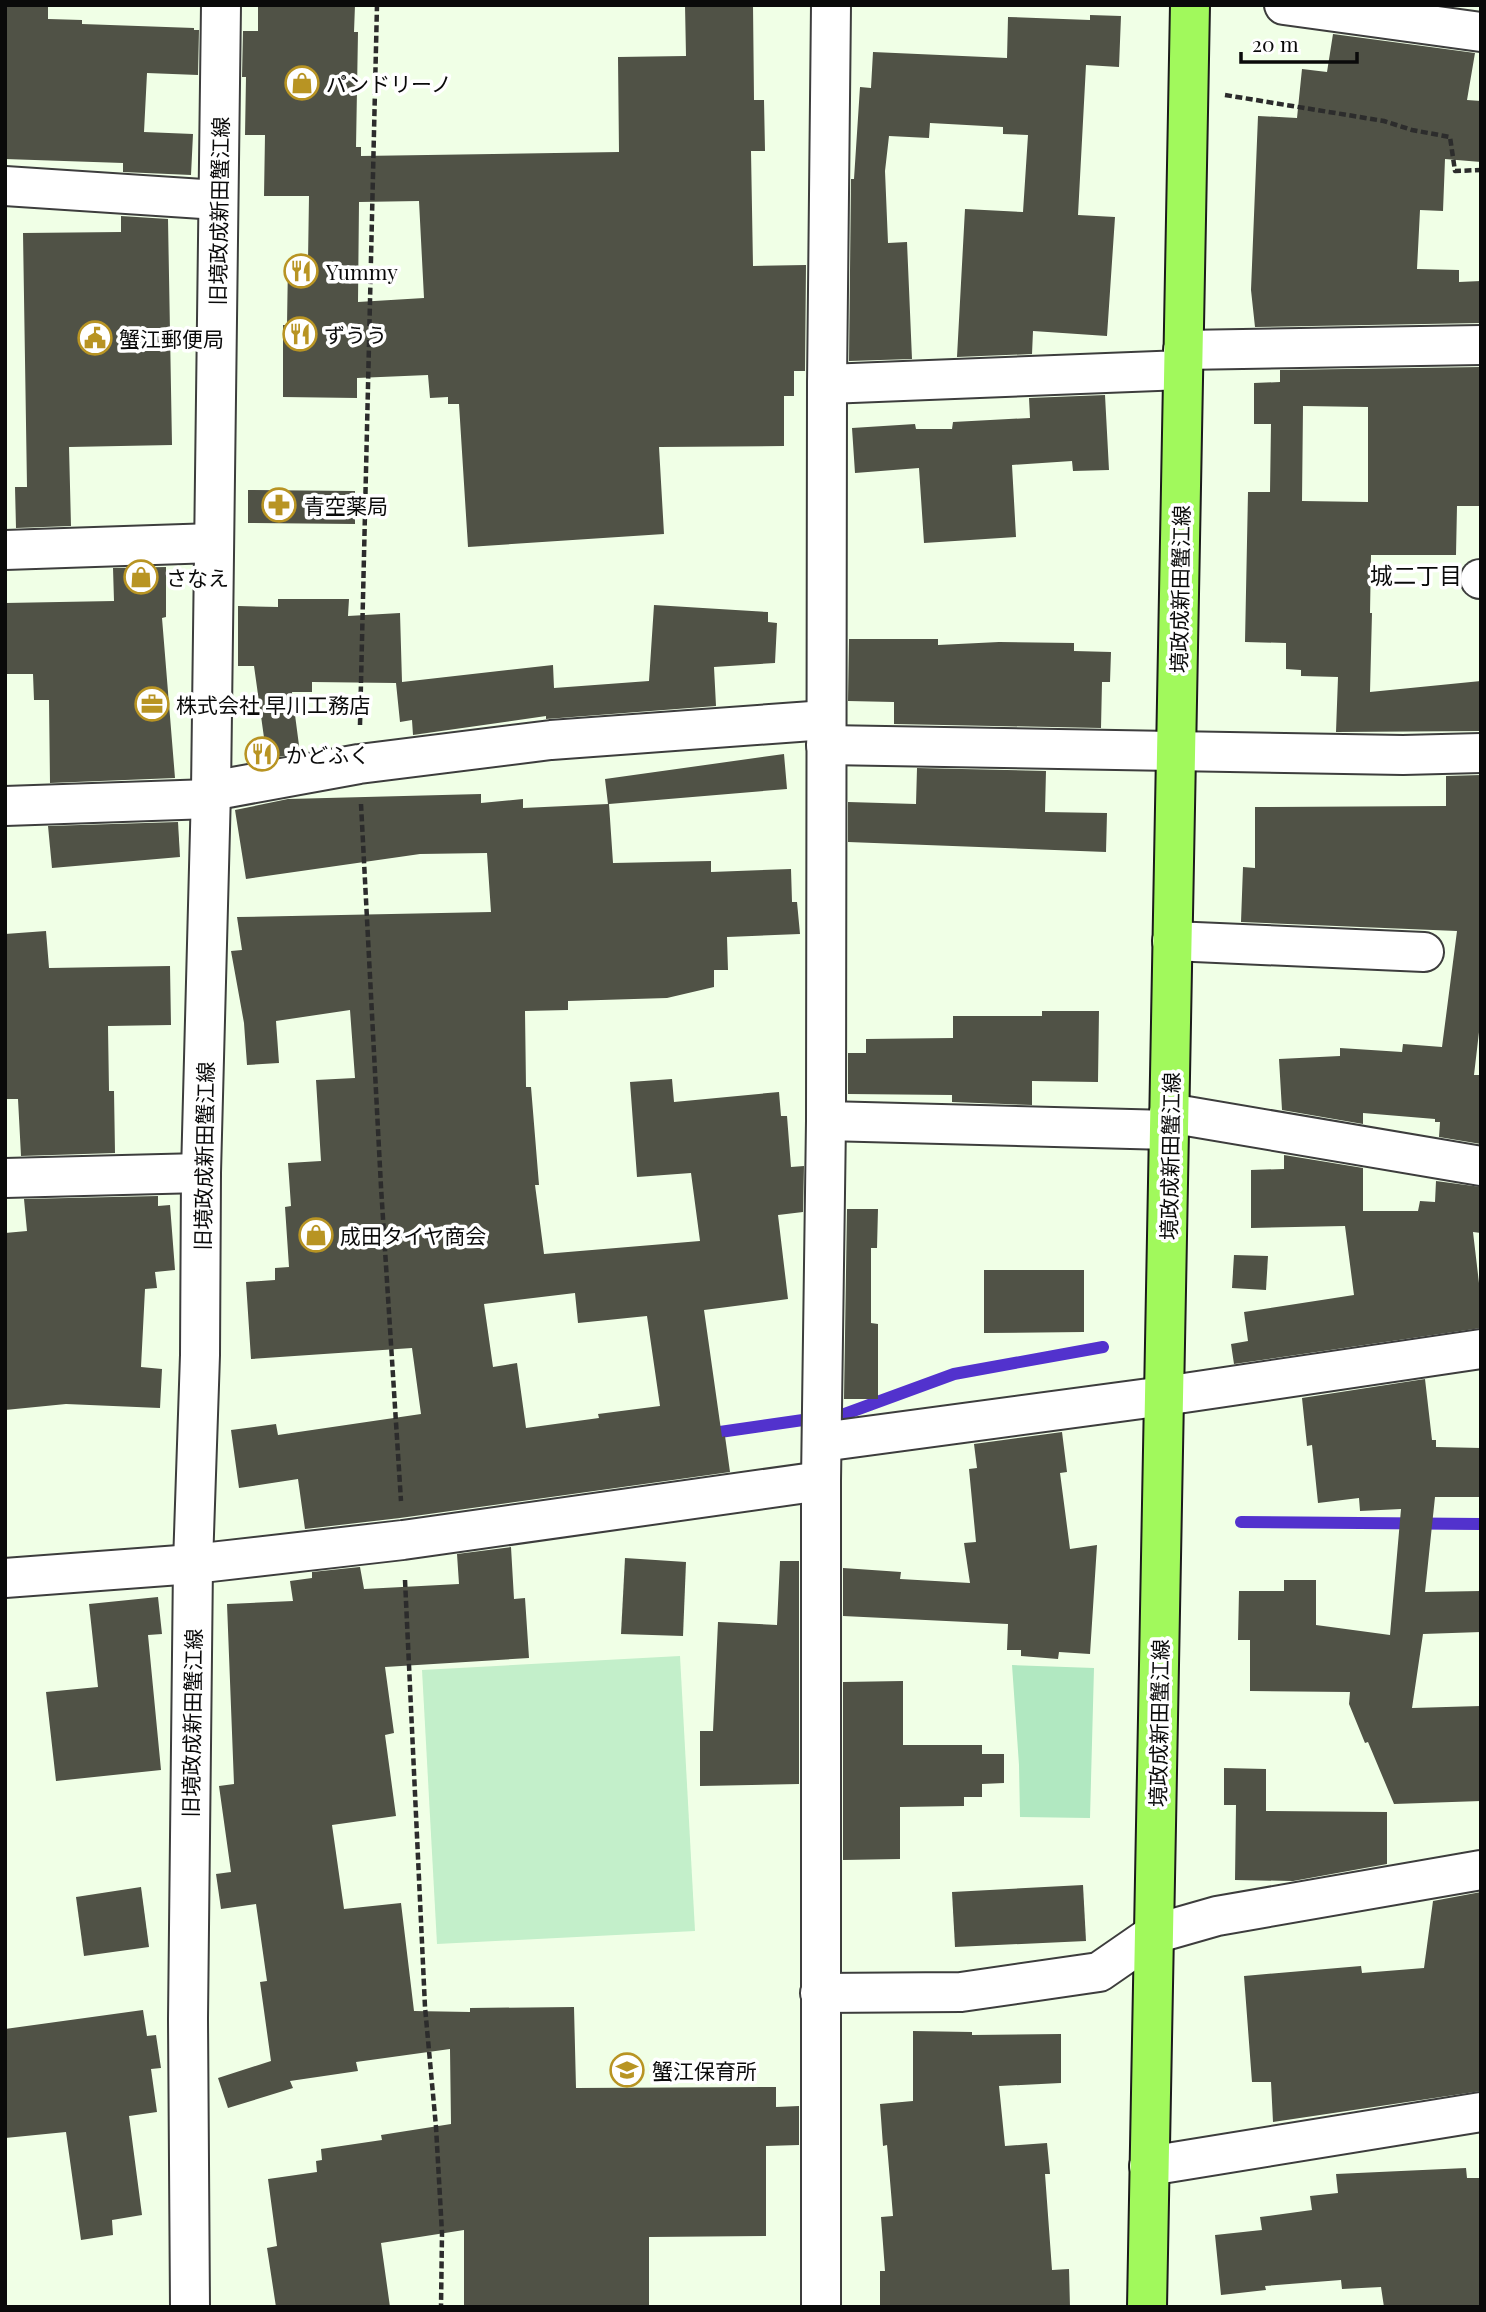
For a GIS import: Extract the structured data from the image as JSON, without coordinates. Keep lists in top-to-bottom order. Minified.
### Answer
{"streets":{"main road":["境政成新田蟹江線"],"street":["旧境政成新田蟹江線"]},"districts":["城二丁目"],"places":{"shop":["パンドリーノ","さなえ","成田タイヤ商会"],"restaurant":["Yummy","ずうう","かどふく"],"public building":["蟹江郵便局"],"pharmacy":["青空薬局"],"office":["株式会社 早川工務店"],"school or university":["蟹江保育所"]},"scale_bar":"20 m"}
